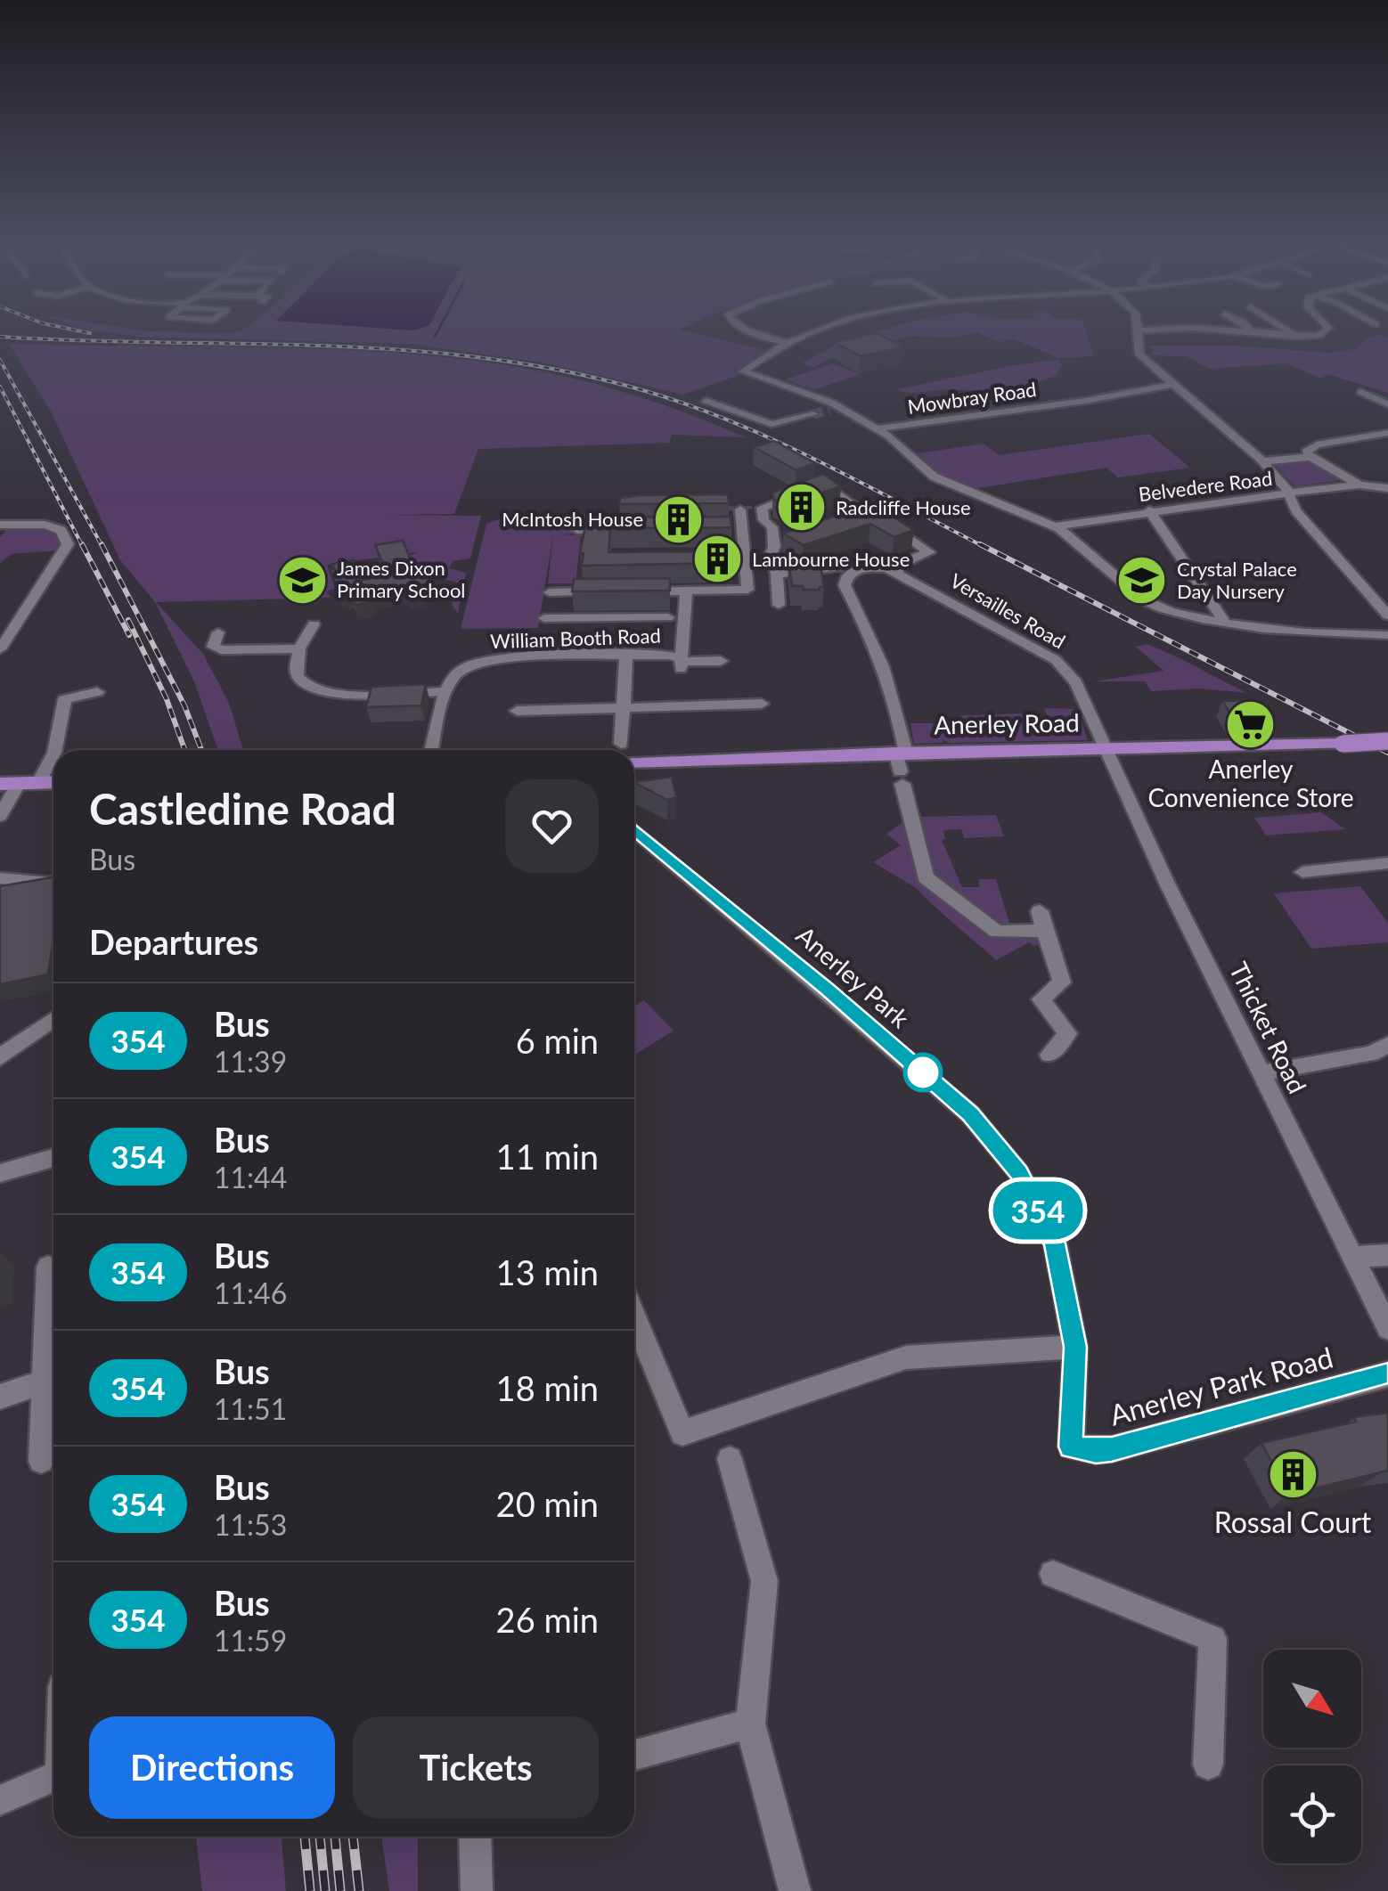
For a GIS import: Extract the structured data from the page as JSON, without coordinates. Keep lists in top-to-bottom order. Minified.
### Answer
{"streets":{"main road":["Anerley Road"],"street":["Mowbray Road","Belvedere Road","Versailles Road","William Booth Road","Anerley Park","Thicket Road","Anerley Park Road"]},"crossings":[["Versailles Road","Anerley Road"],["Versailles Road","Thicket Road"],["Anerley Road","Thicket Road"],["Anerley Park","Anerley Park Road"]],"places":{"building":["Radcliffe House","McIntosh House","Lambourne House","Rossal Court"],"school or university":["James Dixon Primary School","Crystal Palace Day Nursery"],"supermarket":["Anerley Convenience Store"]},"lines":["bus line 354"],"north":"bottom right","page":{"on_map":"354","heading":[["Castledine Road","Bus"],"Departures"],"list":[{"mark":"354","name":"Bus","note":"11:39","value":"6 min"},{"mark":"354","name":"Bus","note":"11:44","value":"11 min"},{"mark":"354","name":"Bus","note":"11:46","value":"13 min"},{"mark":"354","name":"Bus","note":"11:51","value":"18 min"},{"mark":"354","name":"Bus","note":"11:53","value":"20 min"},{"mark":"354","name":"Bus","note":"11:59","value":"26 min"}],"buttons":["Directions","Tickets"]}}
